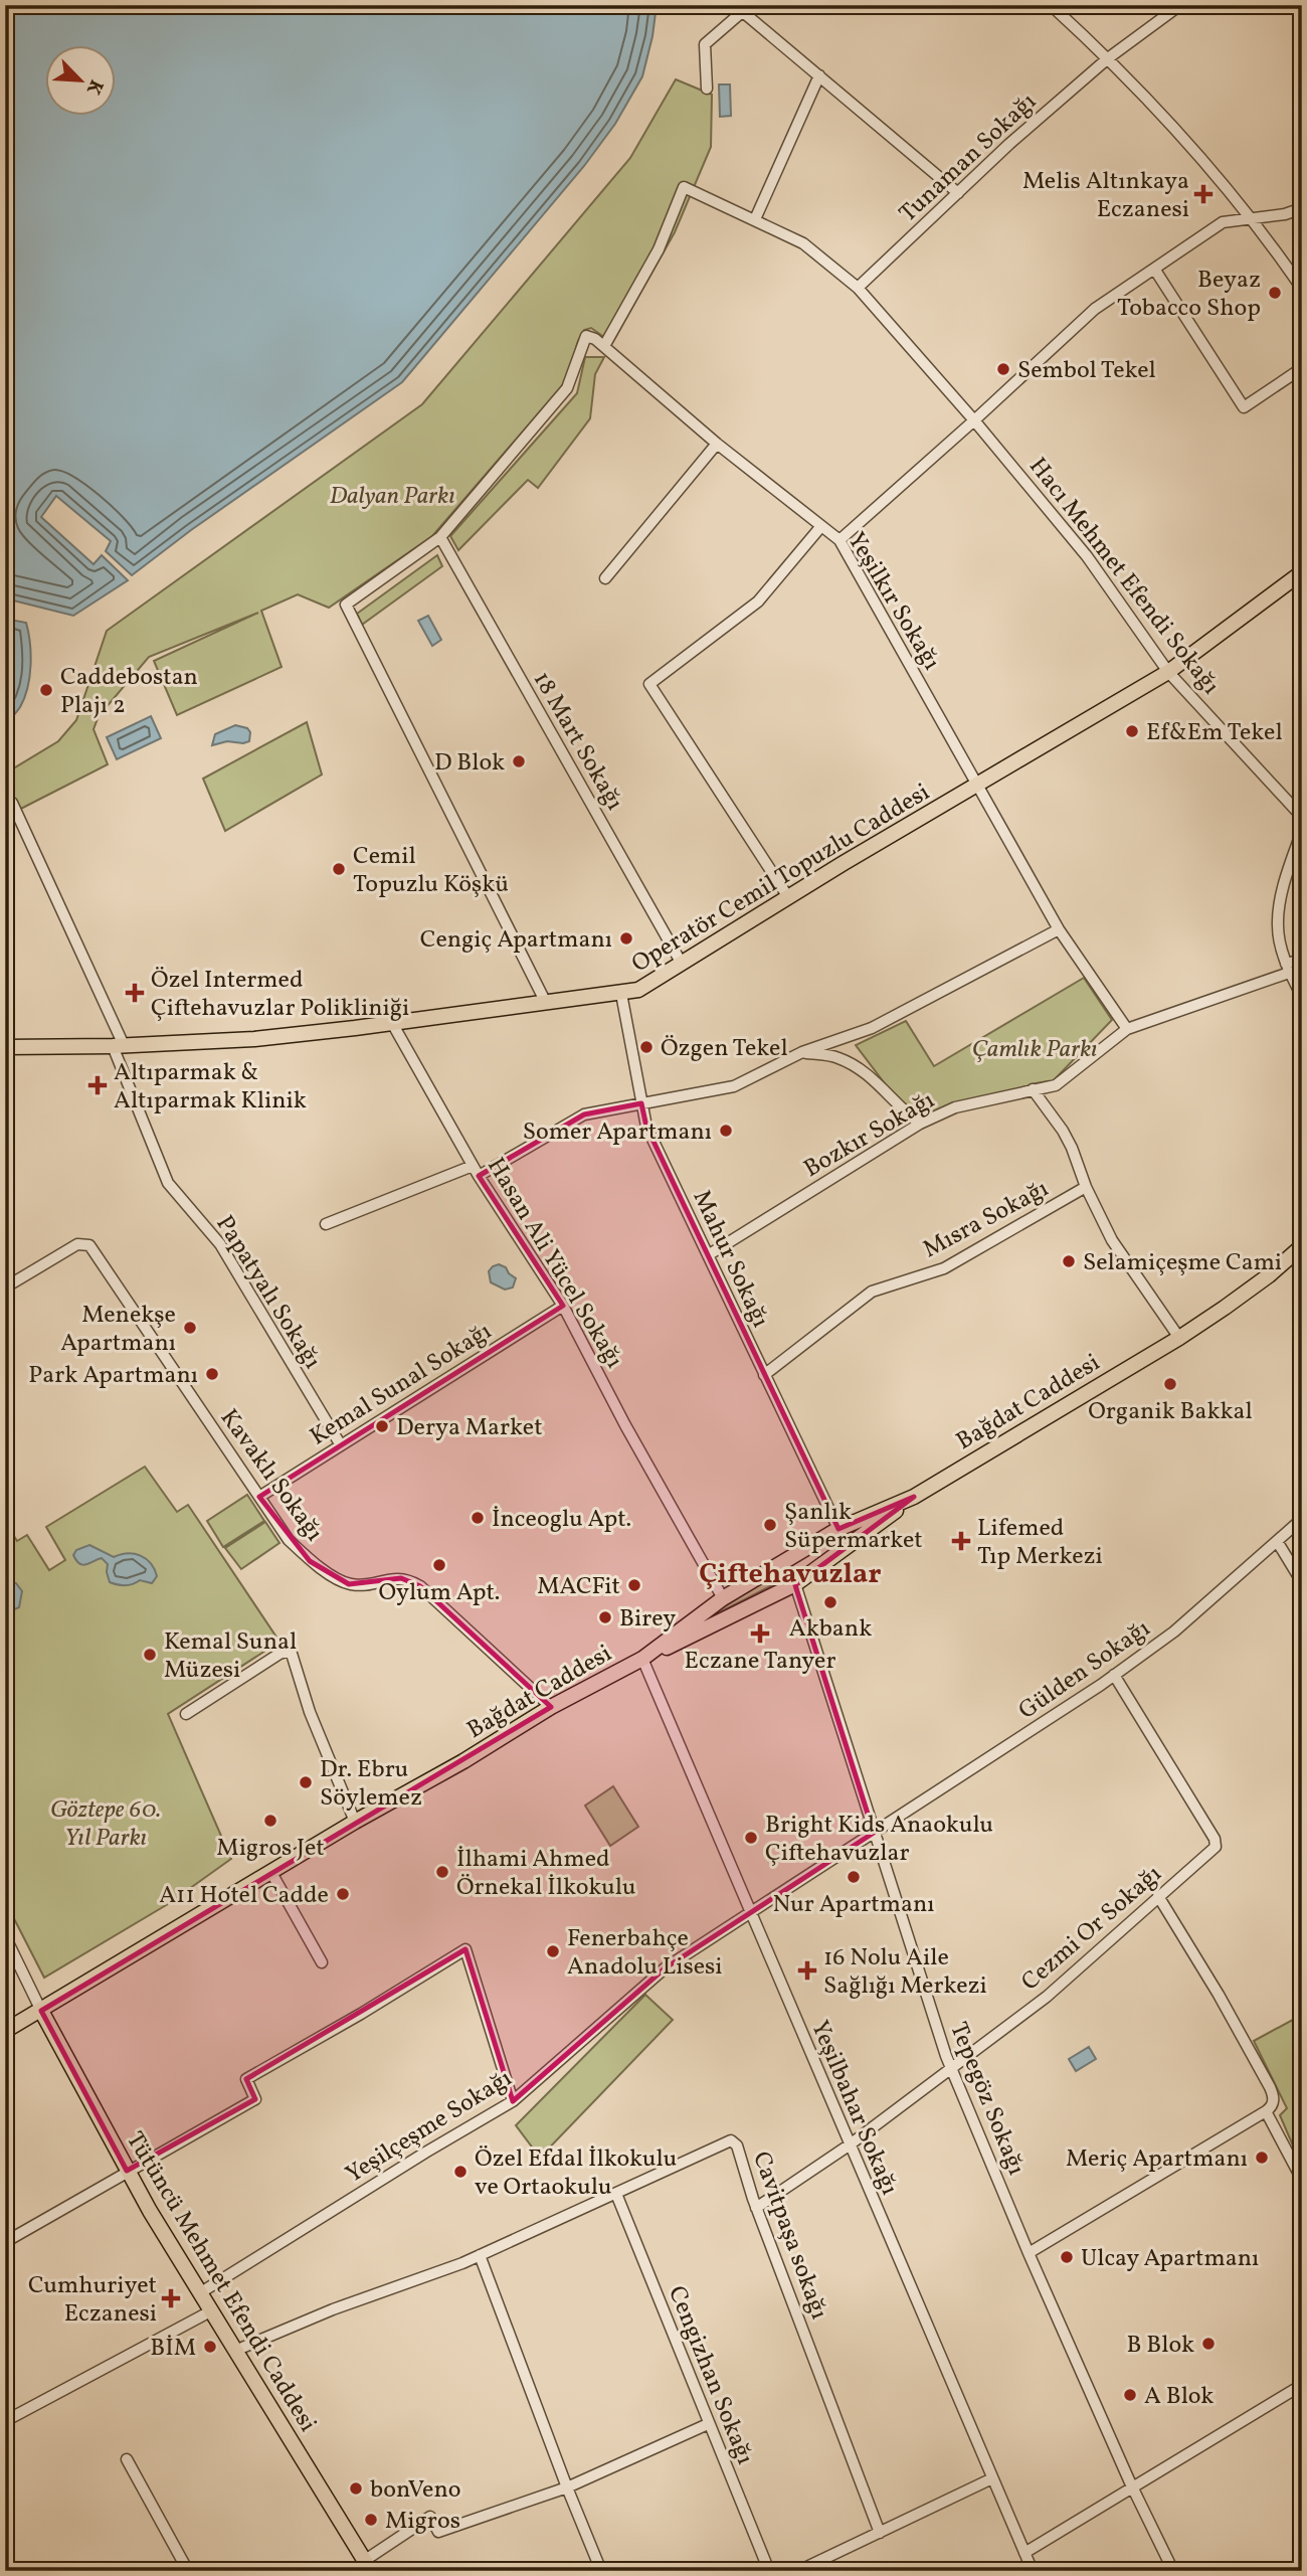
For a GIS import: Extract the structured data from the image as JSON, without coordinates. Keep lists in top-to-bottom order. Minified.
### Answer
{"streets":{"main road":["Operatör Cemil Topuzlu Caddesi","Bağdat Caddesi","Tütüncü Mehmet Efendi Caddesi"],"street":["Tunaman Sokağı","Hacı Mehmet Efendi Sokağı","Yeşilkır Sokağı","18 Mart Sokağı","Bozkır Sokağı","Mısra Sokağı","Mahur Sokağı","Hasan Ali Yücel Sokağı","Papatyalı Sokağı","Kemal Sunal Sokağı","Kavaklı Sokağı","Gülden Sokağı","Cezmi Or Sokağı","Tepegöz Sokağı","Yeşilbahar Sokağı","Yeşilçeşme Sokağı","Cavitpaşa sokağı","Cengizhan Sokağı"]},"crossings":[["Tunaman Sokağı","Hacı Mehmet Efendi Sokağı"],["Hacı Mehmet Efendi Sokağı","Yeşilkır Sokağı"],["Hacı Mehmet Efendi Sokağı","Operatör Cemil Topuzlu Caddesi"],["Yeşilkır Sokağı","Operatör Cemil Topuzlu Caddesi"],["Yeşilkır Sokağı","Bozkır Sokağı"],["18 Mart Sokağı","Operatör Cemil Topuzlu Caddesi"],["Operatör Cemil Topuzlu Caddesi","Mahur Sokağı"],["Operatör Cemil Topuzlu Caddesi","Hasan Ali Yücel Sokağı"],["Operatör Cemil Topuzlu Caddesi","Papatyalı Sokağı"],["Bozkır Sokağı","Mahur Sokağı"],["Mısra Sokağı","Mahur Sokağı"],["Mahur Sokağı","Bağdat Caddesi"],["Hasan Ali Yücel Sokağı","Kemal Sunal Sokağı"],["Hasan Ali Yücel Sokağı","Bağdat Caddesi"],["Papatyalı Sokağı","Kemal Sunal Sokağı"],["Kemal Sunal Sokağı","Kavaklı Sokağı"],["Bağdat Caddesi","Kavaklı Sokağı"],["Bağdat Caddesi","Yeşilbahar Sokağı"],["Bağdat Caddesi","Tütüncü Mehmet Efendi Caddesi"],["Gülden Sokağı","Cezmi Or Sokağı"],["Gülden Sokağı","Tepegöz Sokağı"],["Gülden Sokağı","Yeşilçeşme Sokağı"],["Cezmi Or Sokağı","Tepegöz Sokağı"],["Cezmi Or Sokağı","Yeşilbahar Sokağı"],["Cezmi Or Sokağı","Cavitpaşa sokağı"],["Tepegöz Sokağı","Yeşilçeşme Sokağı"],["Yeşilbahar Sokağı","Yeşilçeşme Sokağı"],["Yeşilçeşme Sokağı","Tütüncü Mehmet Efendi Caddesi"],["Cavitpaşa sokağı","Tütüncü Mehmet Efendi Caddesi"],["Cavitpaşa sokağı","Cengizhan Sokağı"]],"districts":["Çiftehavuzlar"],"parks":["Dalyan Parkı","Çamlık Parkı","Göztepe 60. Yıl Parkı"],"places":{"health":["Melis Altınkaya Eczanesi","Özel Intermed Çiftehavuzlar Polikliniği","Altıparmak & Altıparmak Klinik","Lifemed Tıp Merkezi","Eczane Tanyer","16 Nolu Aile Sağlığı Merkezi","Cumhuriyet Eczanesi"],"other":["Beyaz Tobacco Shop","Sembol Tekel","Caddebostan Plajı 2","Ef&Em Tekel","D Blok","Cemil Topuzlu Köşkü","Cengiç Apartmanı","Özgen Tekel","Somer Apartmanı","Selamiçeşme Cami","Menekşe Apartmanı","Park Apartmanı","Organik Bakkal","Derya Market","İnceoglu Apt.","Şanlık Süpermarket","Oylum Apt.","MACFit","Akbank","Birey","Kemal Sunal Müzesi","Dr. Ebru Söylemez","Migros Jet","Bright Kids Anaokulu Çiftehavuzlar","İlhami Ahmed Örnekal İlkokulu","Nur Apartmanı","A11 Hotel Cadde","Fenerbahçe Anadolu Lisesi","Meriç Apartmanı","Özel Efdal İlkokulu ve Ortaokulu","Ulcay Apartmanı","B Blok","BİM","A Blok","bonVeno","Migros"]},"north":"bottom right"}
